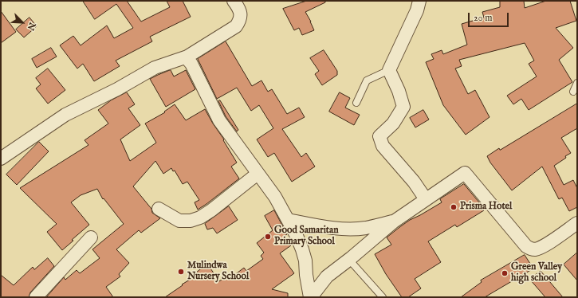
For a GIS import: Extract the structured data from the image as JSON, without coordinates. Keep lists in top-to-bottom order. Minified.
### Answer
{"places":["Prisma Hotel","Good Samaritan Primary School","Mulindwa Nursery School","Green Valley high school"],"scale_bar":"20 m","north":"bottom right"}
